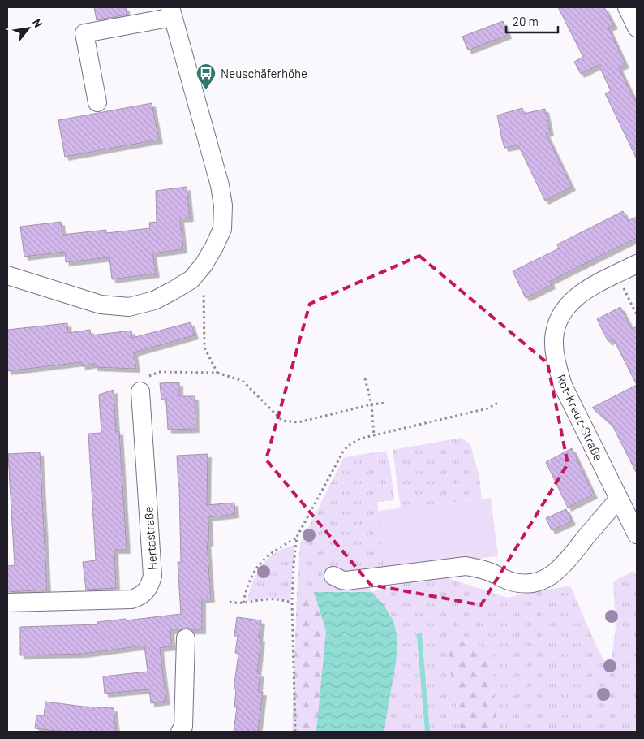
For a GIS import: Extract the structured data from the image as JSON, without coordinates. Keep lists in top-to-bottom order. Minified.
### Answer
{"streets":{"street":["Rot-Kreuz-Straße","Hertastraße"]},"places":{"bus stop":["Neuschäferhöhe"]},"scale_bar":"20 m","north":"top right"}
